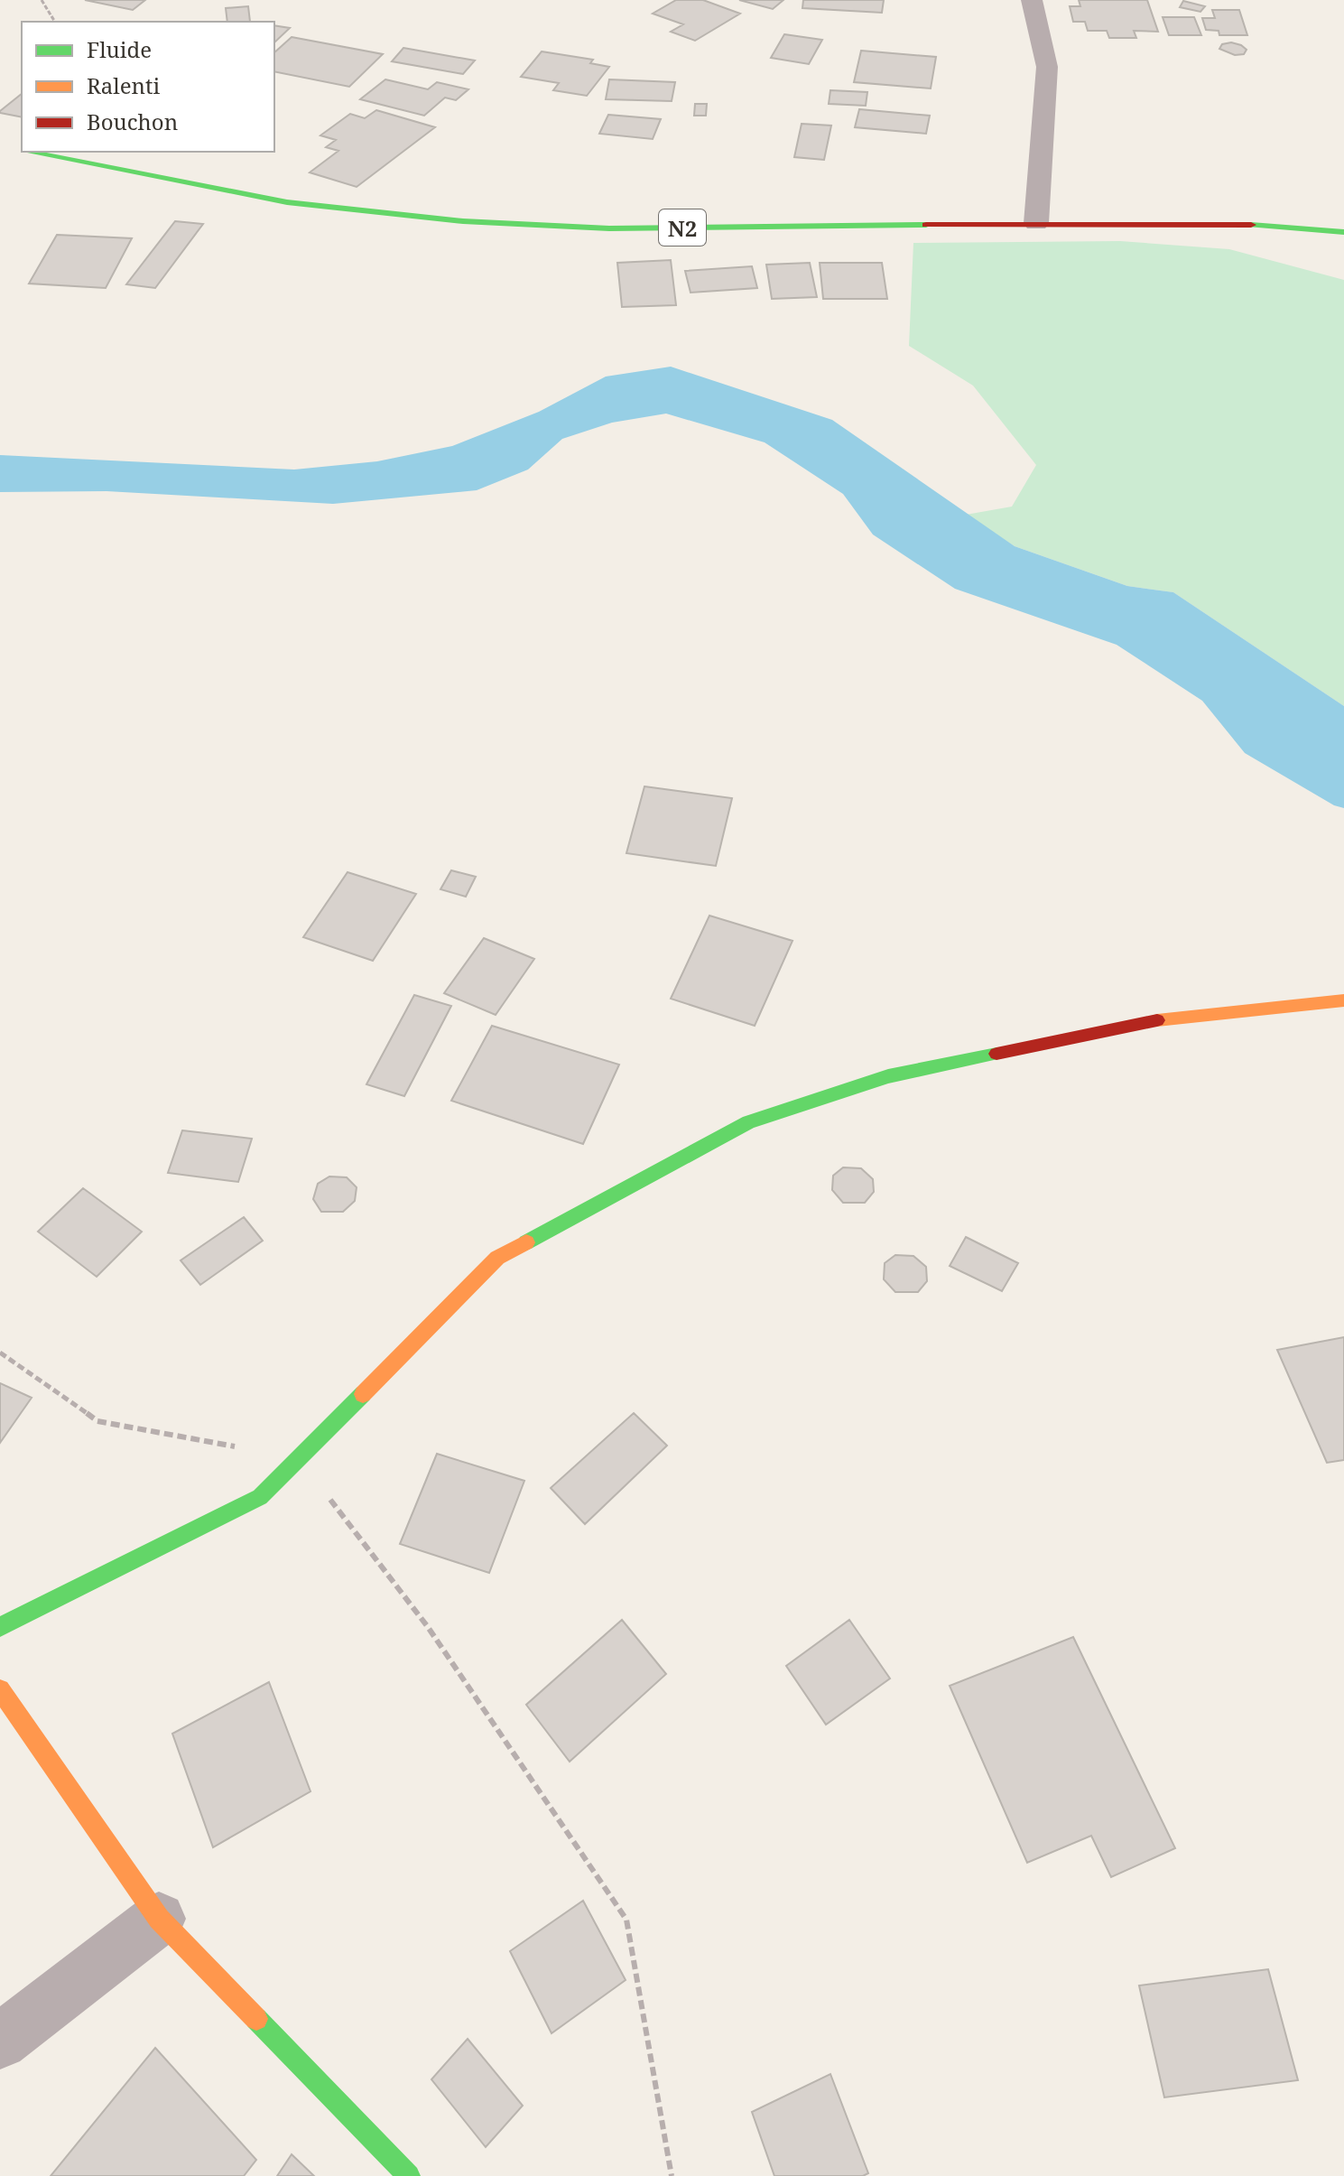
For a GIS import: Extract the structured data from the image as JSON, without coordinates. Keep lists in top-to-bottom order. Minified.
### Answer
{"streets":{"main road":["N2"]},"legend":["Fluide","Ralenti","Bouchon"]}
